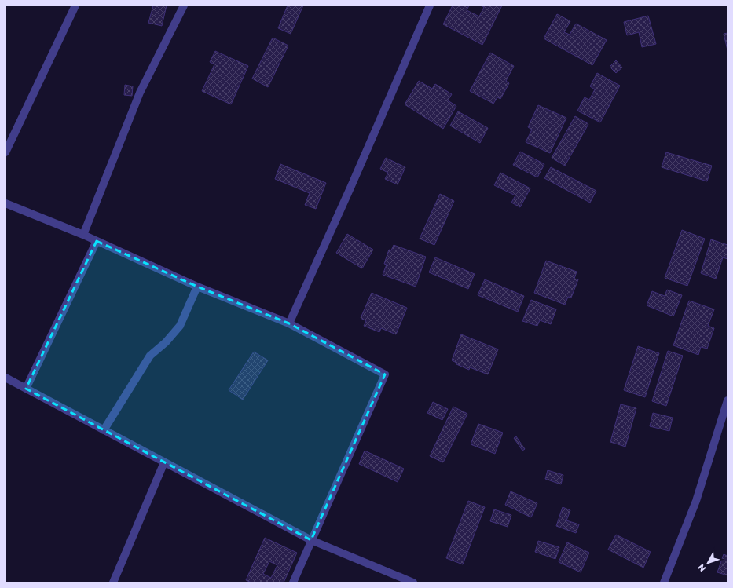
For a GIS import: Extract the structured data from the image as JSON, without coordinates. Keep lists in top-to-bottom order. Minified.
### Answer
{"north":"bottom left"}
